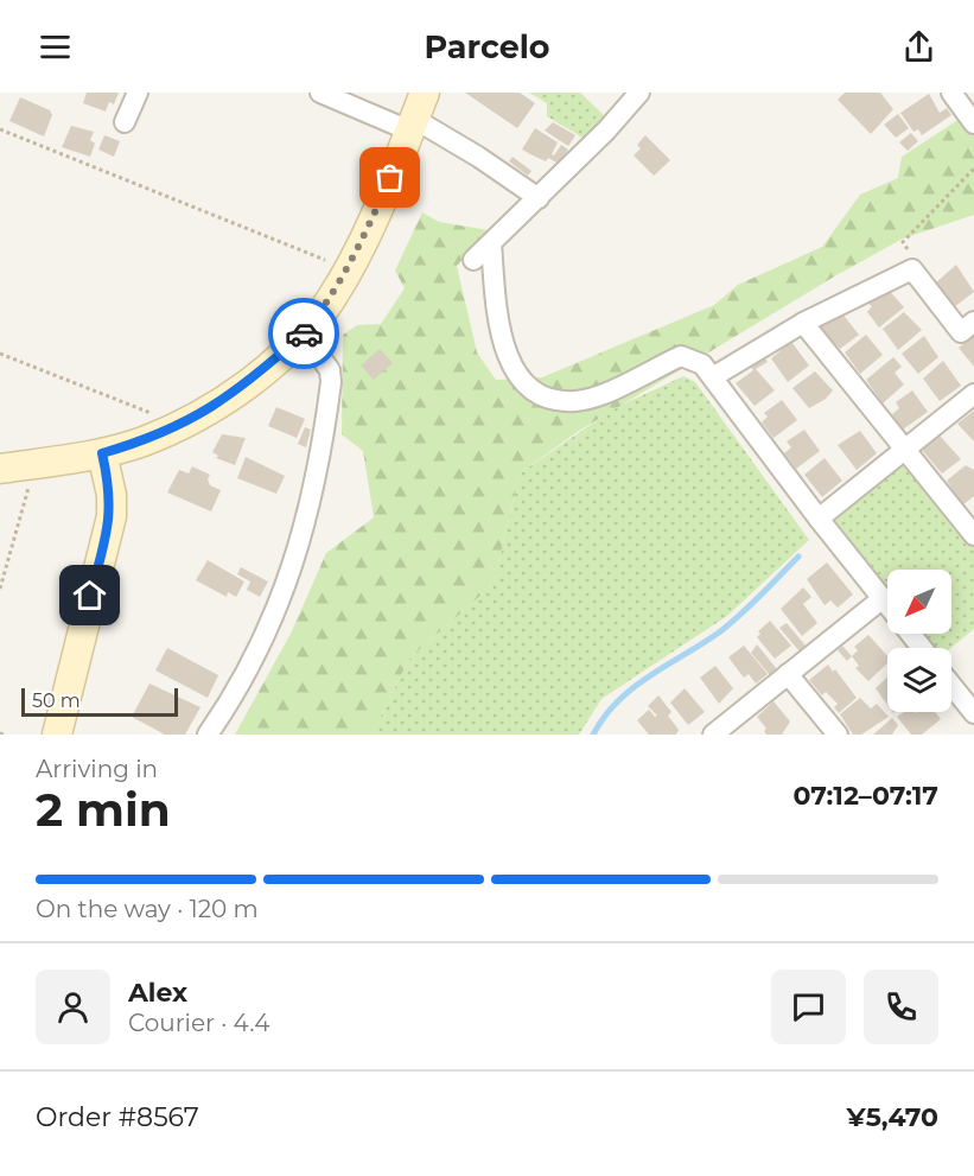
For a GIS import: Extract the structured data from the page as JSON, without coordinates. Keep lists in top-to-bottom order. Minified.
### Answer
{"scale_bar":"50 m","north":"bottom left","page":{"header":"Parcelo","scale":"50 m","heading":["2 min","Arriving in","07:12–07:17"],"panel":["Alex","Courier · 4.4","Order #8567","¥5,470"],"bar":"On the way · 120 m"}}
